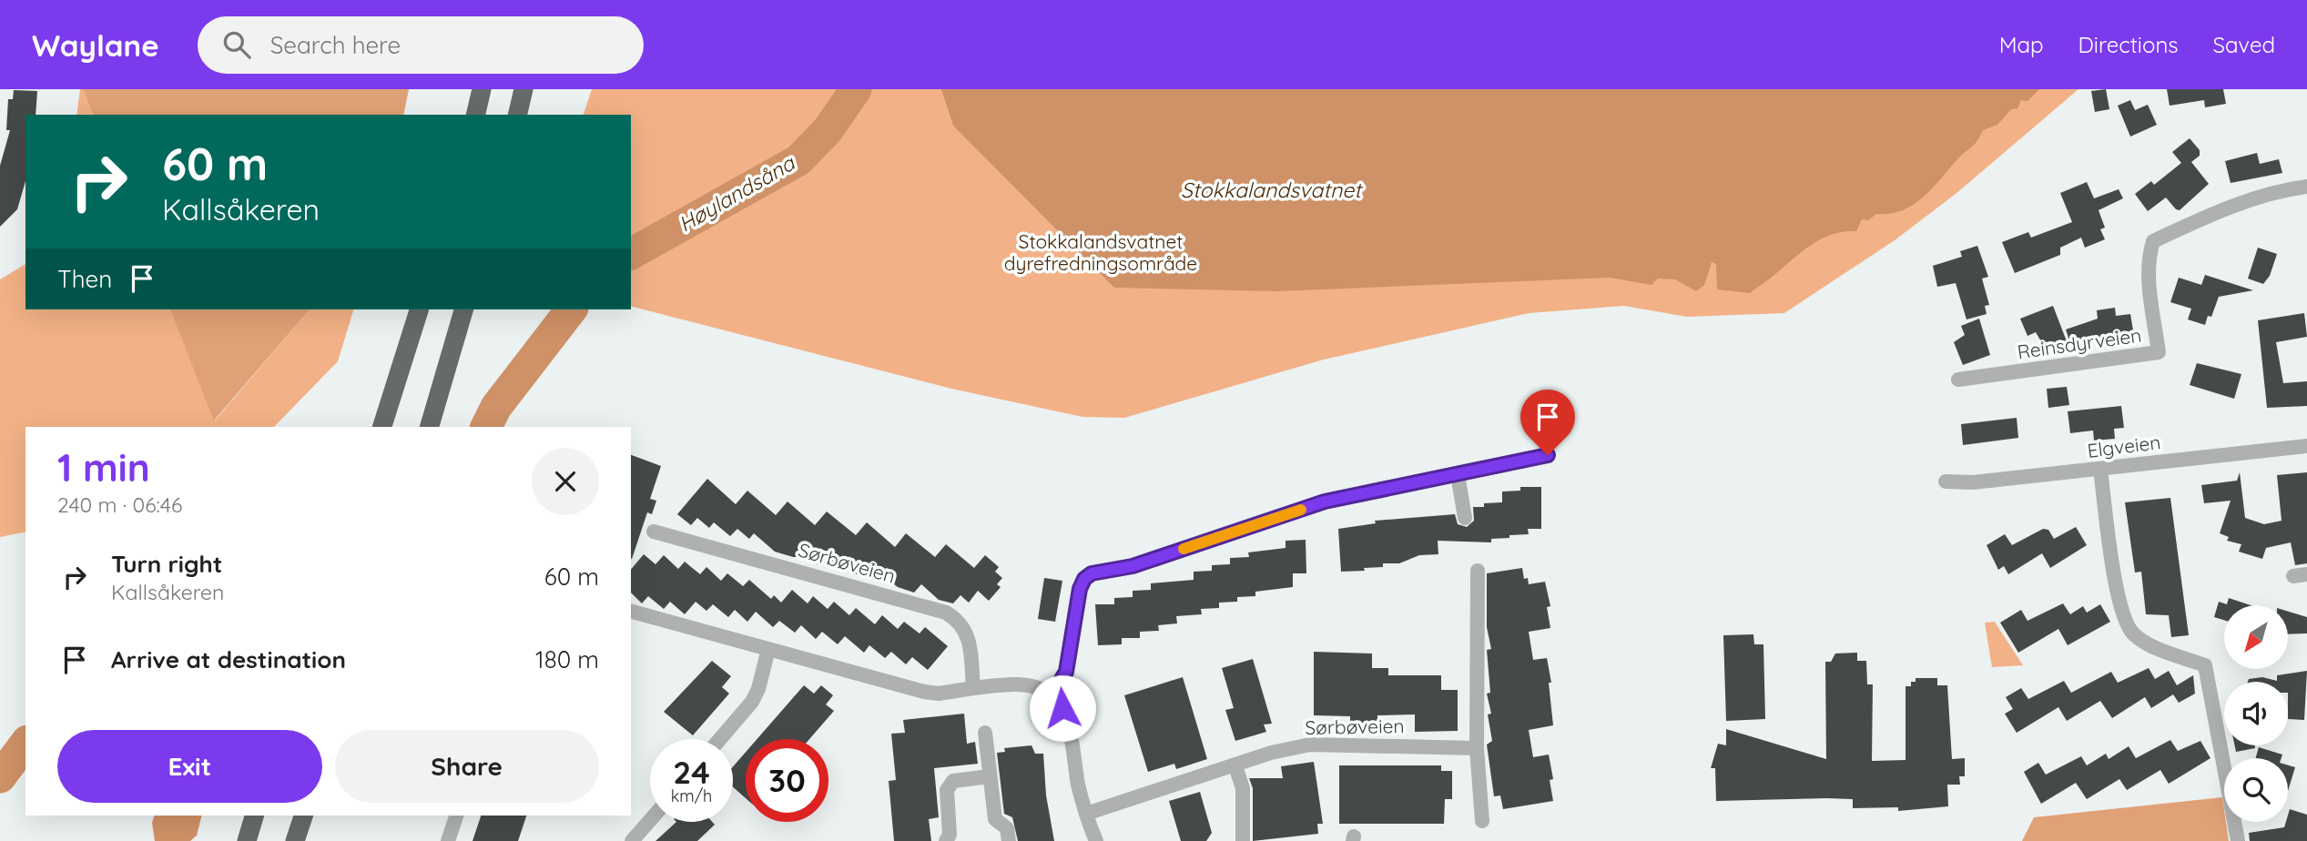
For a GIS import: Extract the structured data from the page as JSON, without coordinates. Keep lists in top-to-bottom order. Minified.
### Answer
{"streets":{"street":["Reinsdyrveien","Elgveien","Sørbøveien"]},"water":["Stokkalandsvatnet","Høylandsåna"],"parks":["Stokkalandsvatnet dyrefredningsområde"],"north":"bottom left","page":{"header":"Waylane","search":"Search here","nav":["Map","Directions","Saved"],"turn":["60 m","Kallsåkeren"],"then":"Then","heading":["1 min","240 m · 06:46"],"list":[{"name":"Turn right","note":"Kallsåkeren","value":"60 m"},{"name":"Arrive at destination","value":"180 m"}],"buttons":["Exit","Share"],"speed":"24 km/h","limit":"30"}}
